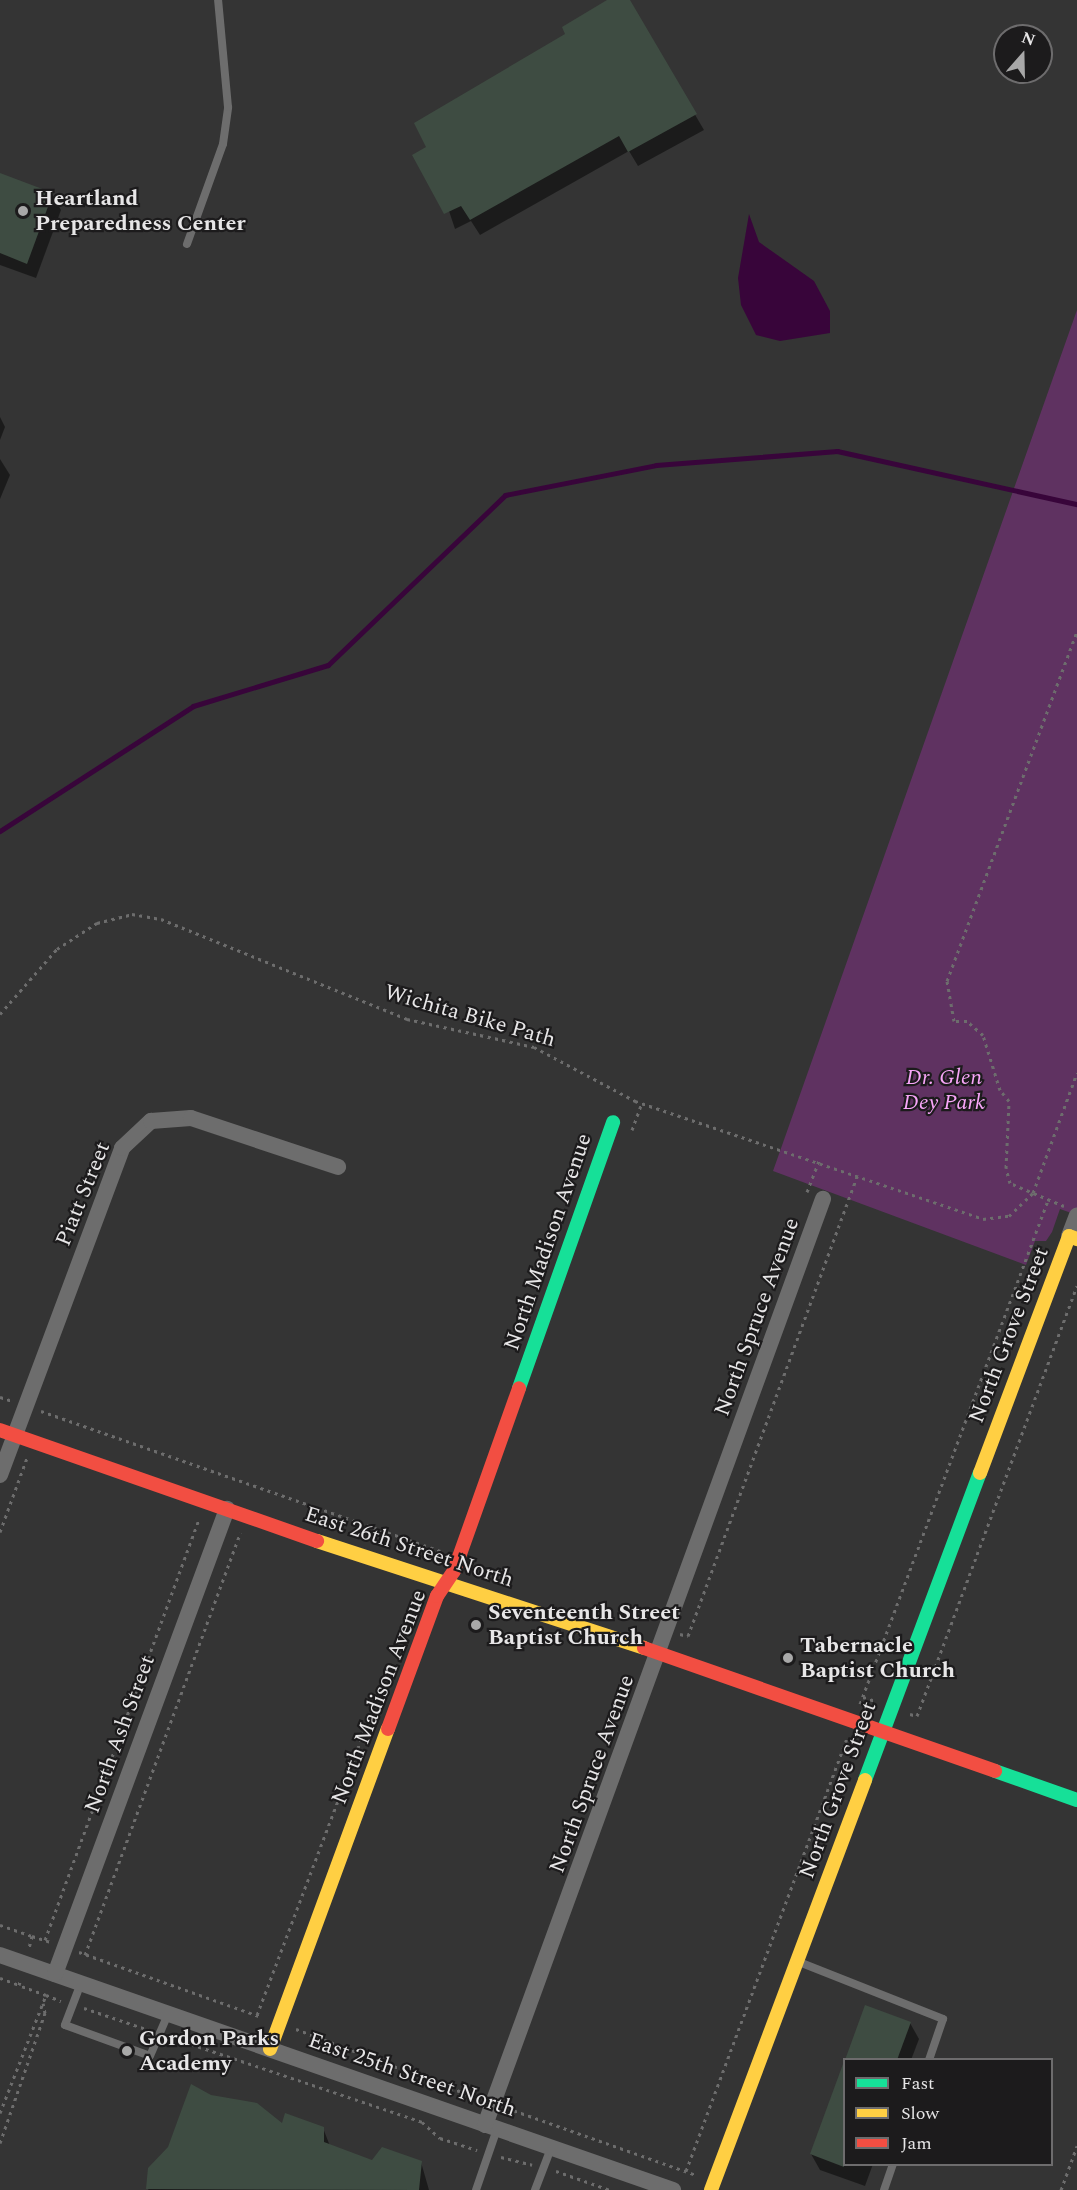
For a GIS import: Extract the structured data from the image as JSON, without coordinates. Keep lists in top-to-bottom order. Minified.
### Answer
{"streets":{"street":["Piatt Street","North Madison Avenue","North Spruce Avenue","North Grove Street","East 26th Street North","North Ash Street","East 25th Street North"],"path":["Wichita Bike Path"]},"crossings":[["Piatt Street","East 26th Street North"],["North Madison Avenue","East 26th Street North"],["North Madison Avenue","East 25th Street North"],["North Spruce Avenue","East 26th Street North"],["North Spruce Avenue","East 25th Street North"],["North Grove Street","East 26th Street North"],["East 26th Street North","North Ash Street"],["North Ash Street","East 25th Street North"]],"parks":["Dr. Glen Dey Park"],"places":["Heartland Preparedness Center","Seventeenth Street Baptist Church","Tabernacle Baptist Church","Gordon Parks Academy"],"legend":["Fast","Slow","Jam"],"north":"top"}
